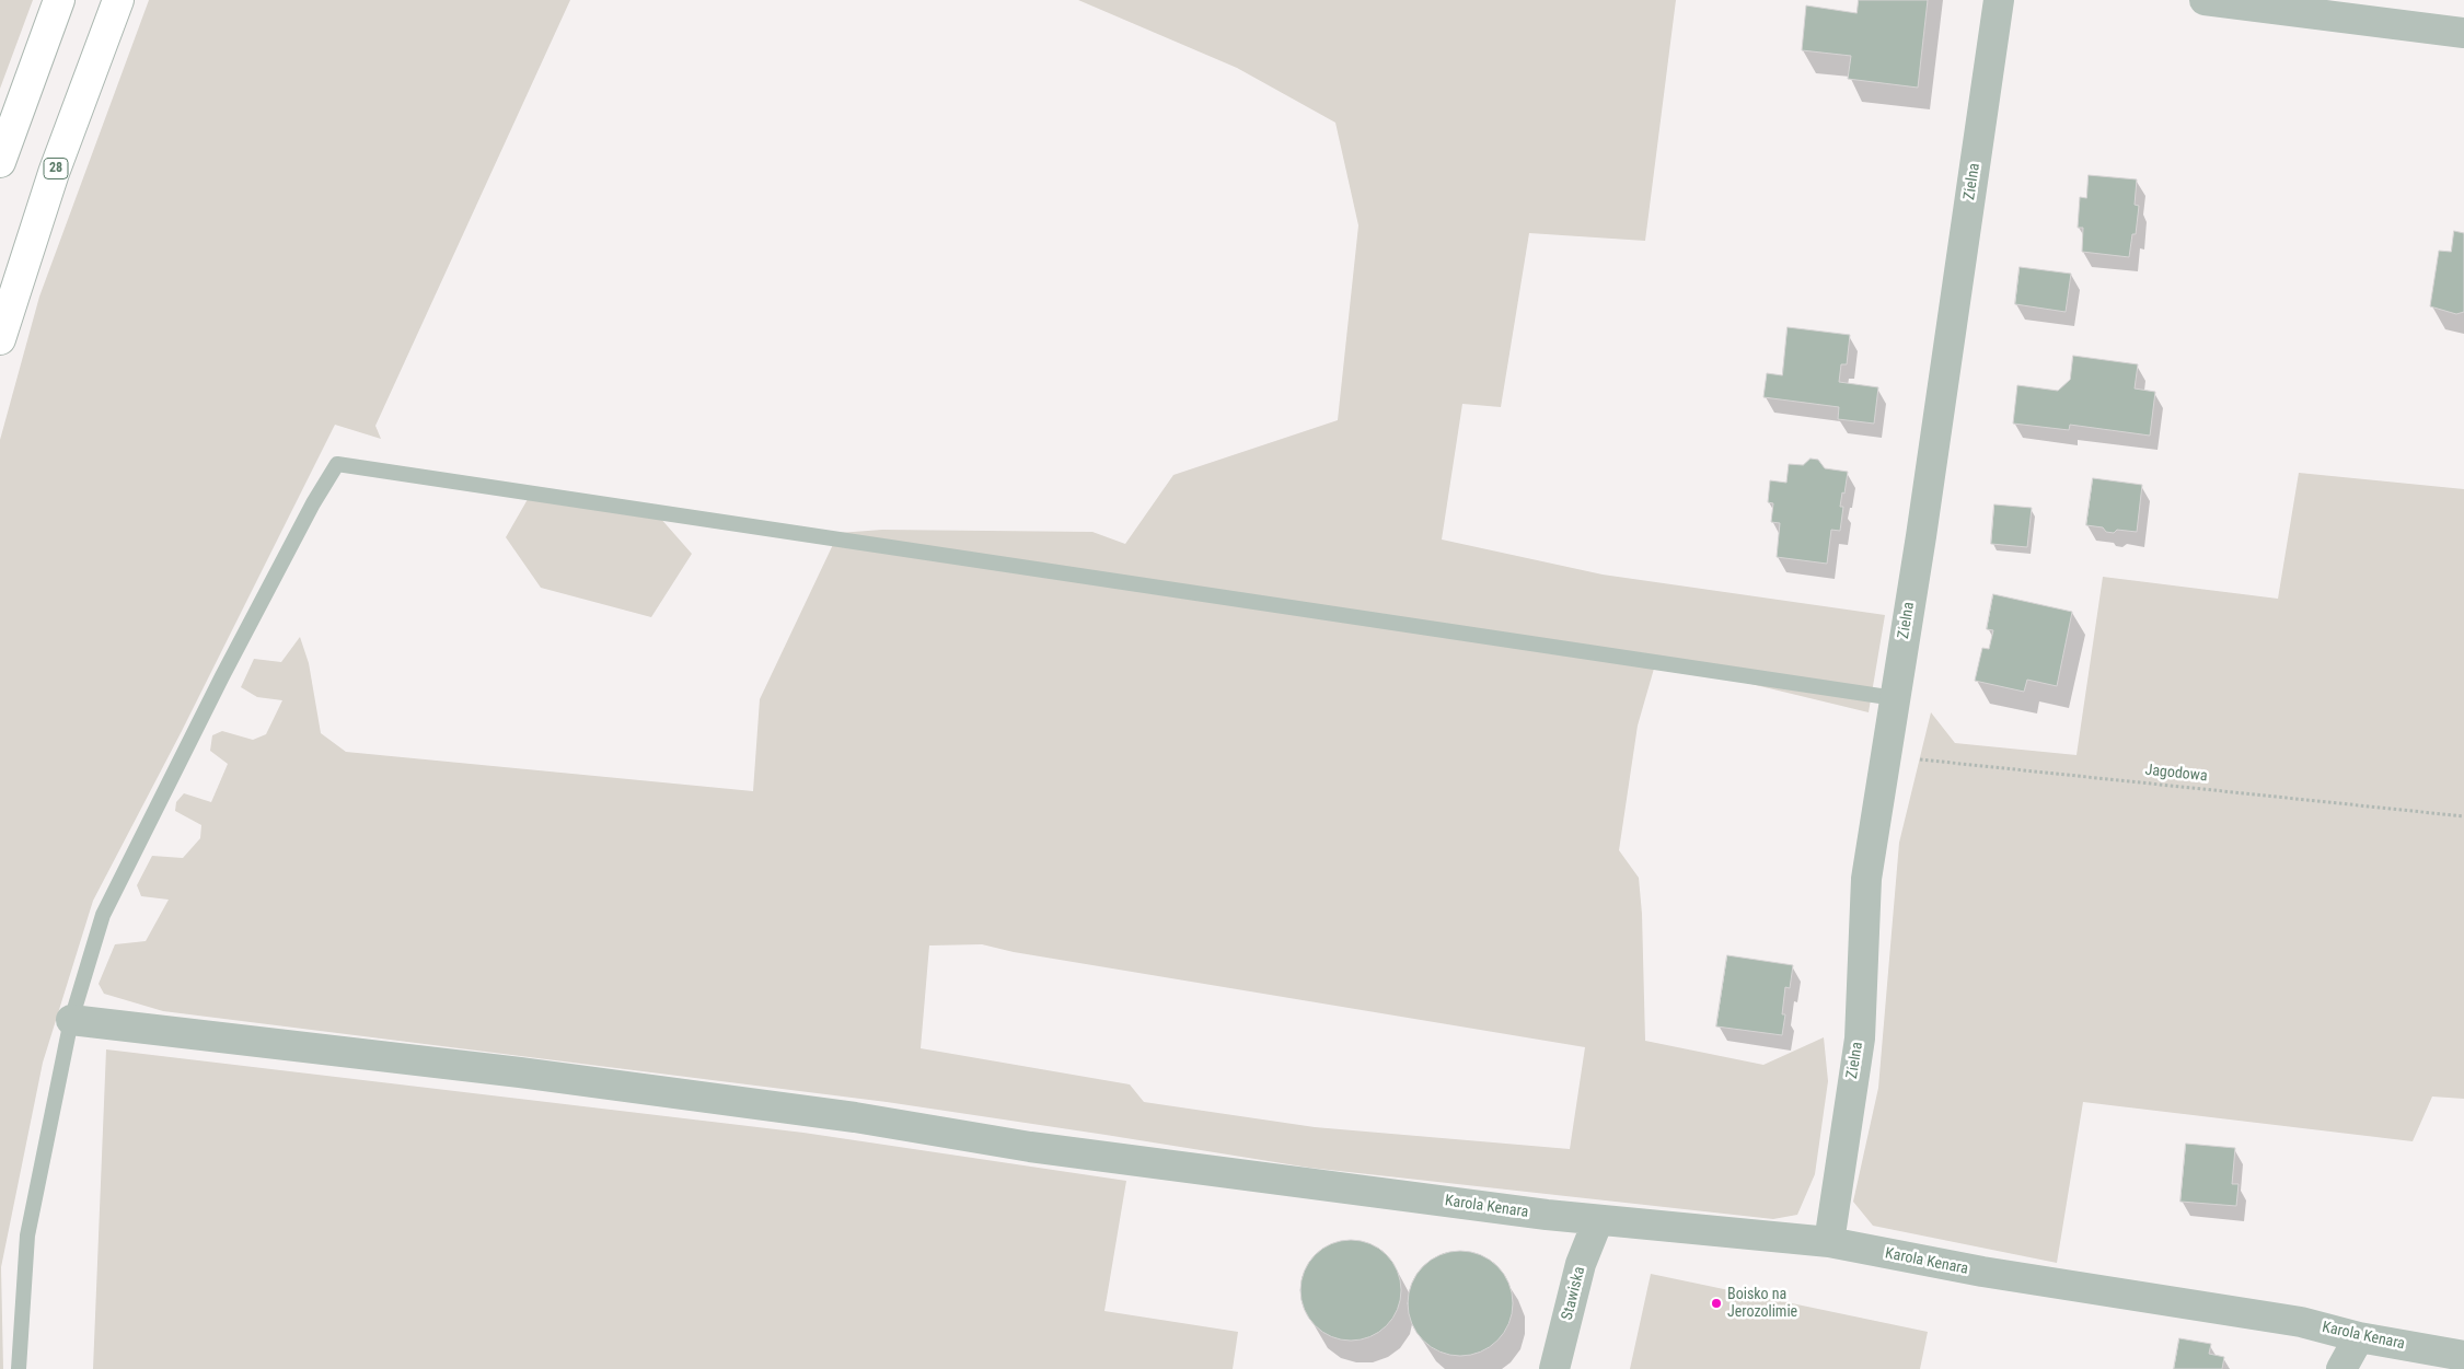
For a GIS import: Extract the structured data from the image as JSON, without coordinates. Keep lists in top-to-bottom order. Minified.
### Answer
{"streets":{"main road":["28"],"street":["Zielna","Karola Kenara","Stawiska"],"path":["Jagodowa"]},"crossings":[["Zielna","Jagodowa"],["Zielna","Karola Kenara"],["Karola Kenara","Stawiska"]],"places":["Boisko na Jerozolimie"]}
